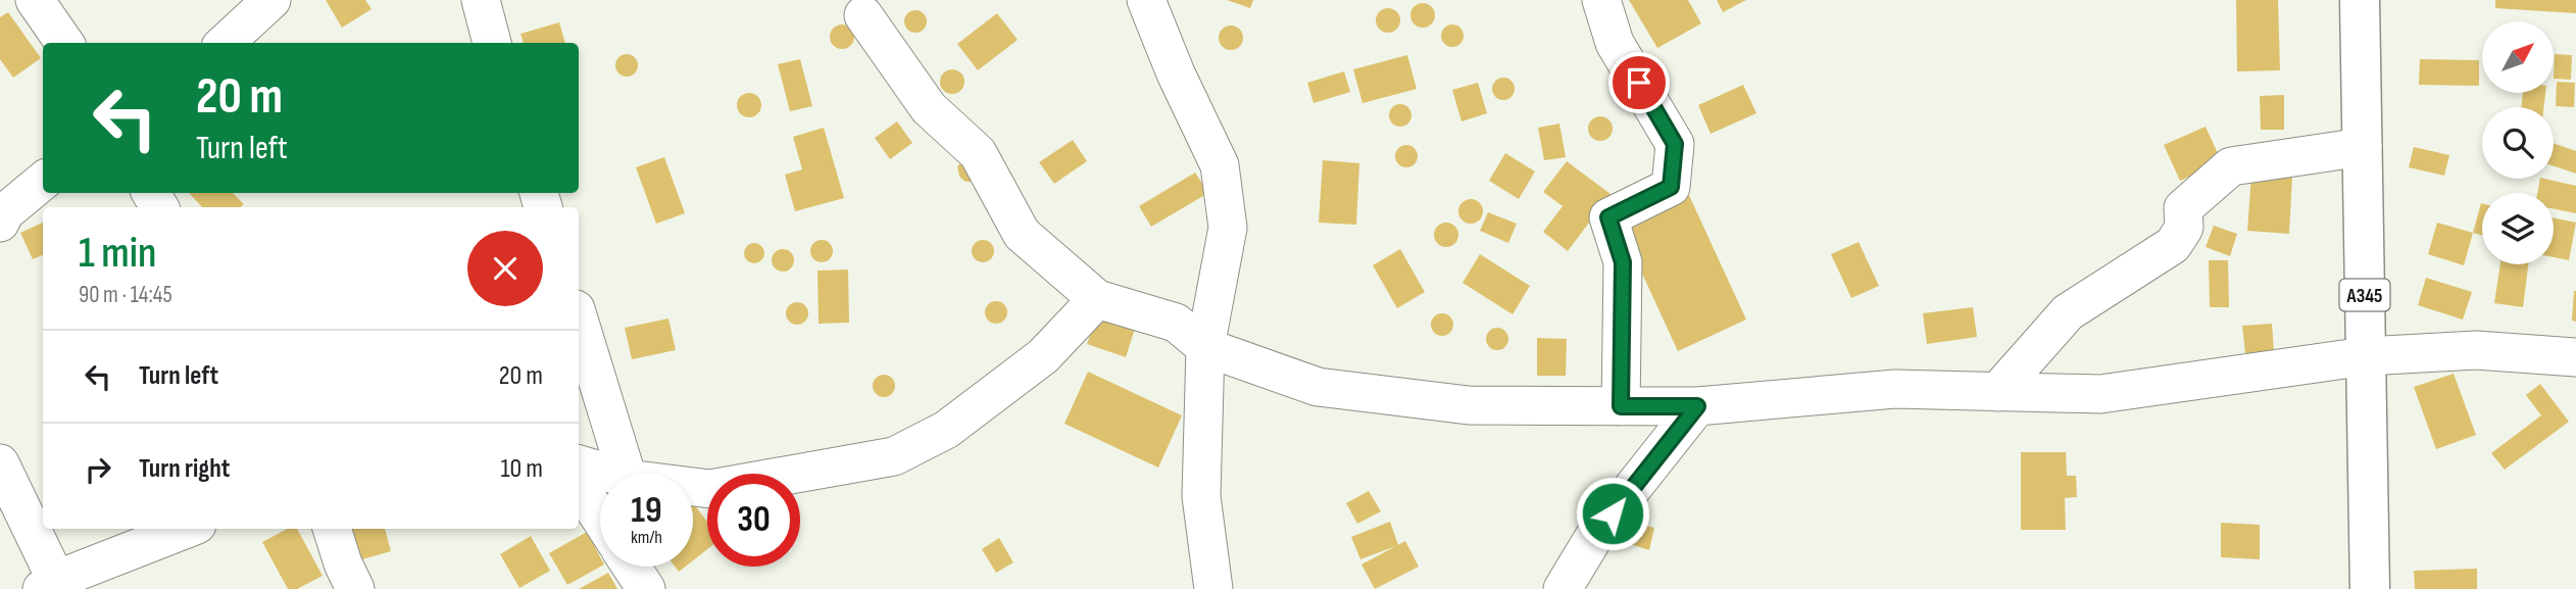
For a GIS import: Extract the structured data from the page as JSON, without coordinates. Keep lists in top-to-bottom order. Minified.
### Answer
{"streets":{"highway":["A345"]},"north":"top right","page":{"turn":["20 m","Turn left"],"heading":["1 min","90 m · 14:45"],"list":[{"name":"Turn left","value":"20 m"},{"name":"Turn right","value":"10 m"}],"speed":"19 km/h","limit":"30"}}
